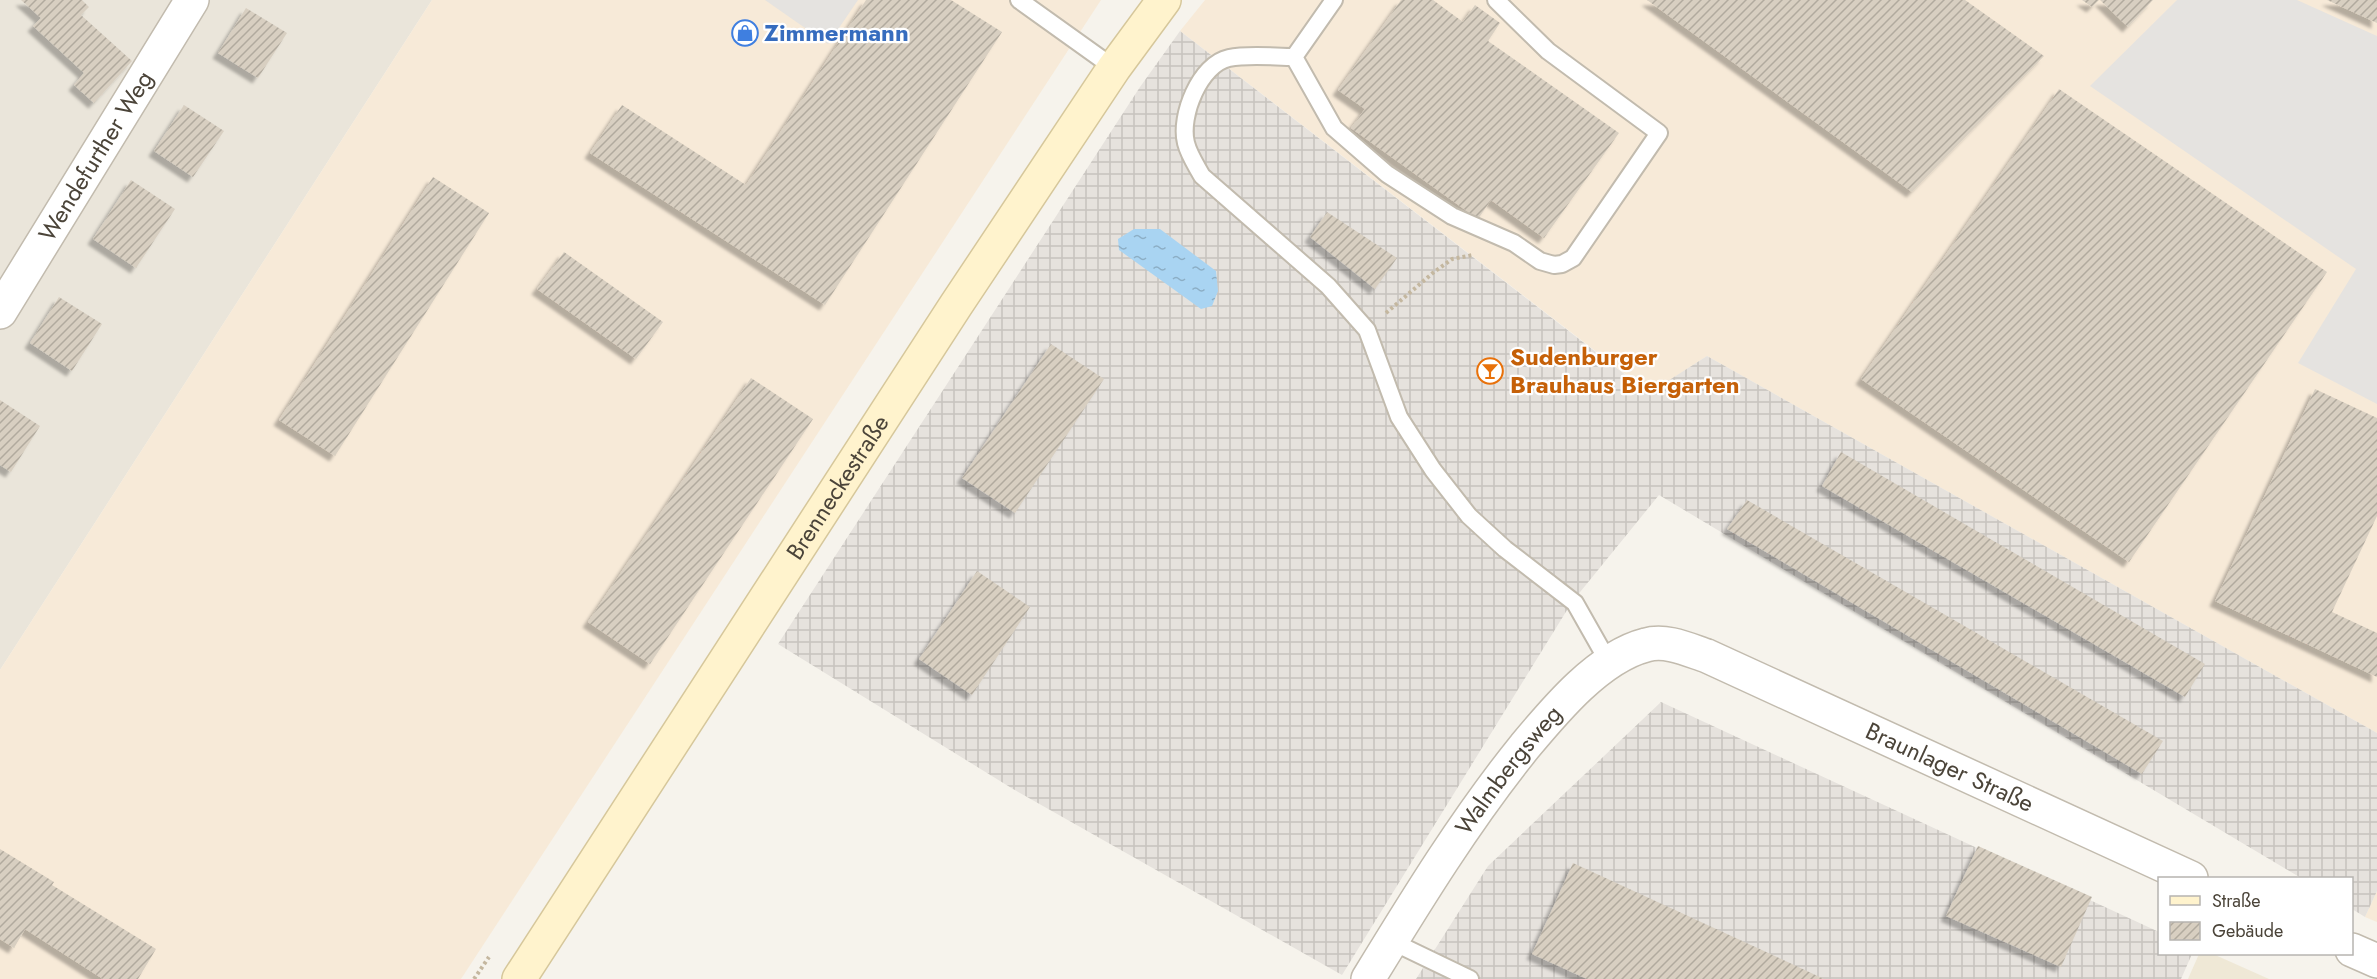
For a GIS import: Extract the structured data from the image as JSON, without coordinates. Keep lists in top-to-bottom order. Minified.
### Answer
{"streets":{"main road":["Brenneckestraße"],"street":["Wendefurther Weg","Braunlager Straße","Walmbergsweg"]},"crossings":[["Braunlager Straße","Walmbergsweg"]],"places":{"shop":["Zimmermann"],"bar":["Sudenburger Brauhaus Biergarten"]},"legend":["Straße","Gebäude"]}
